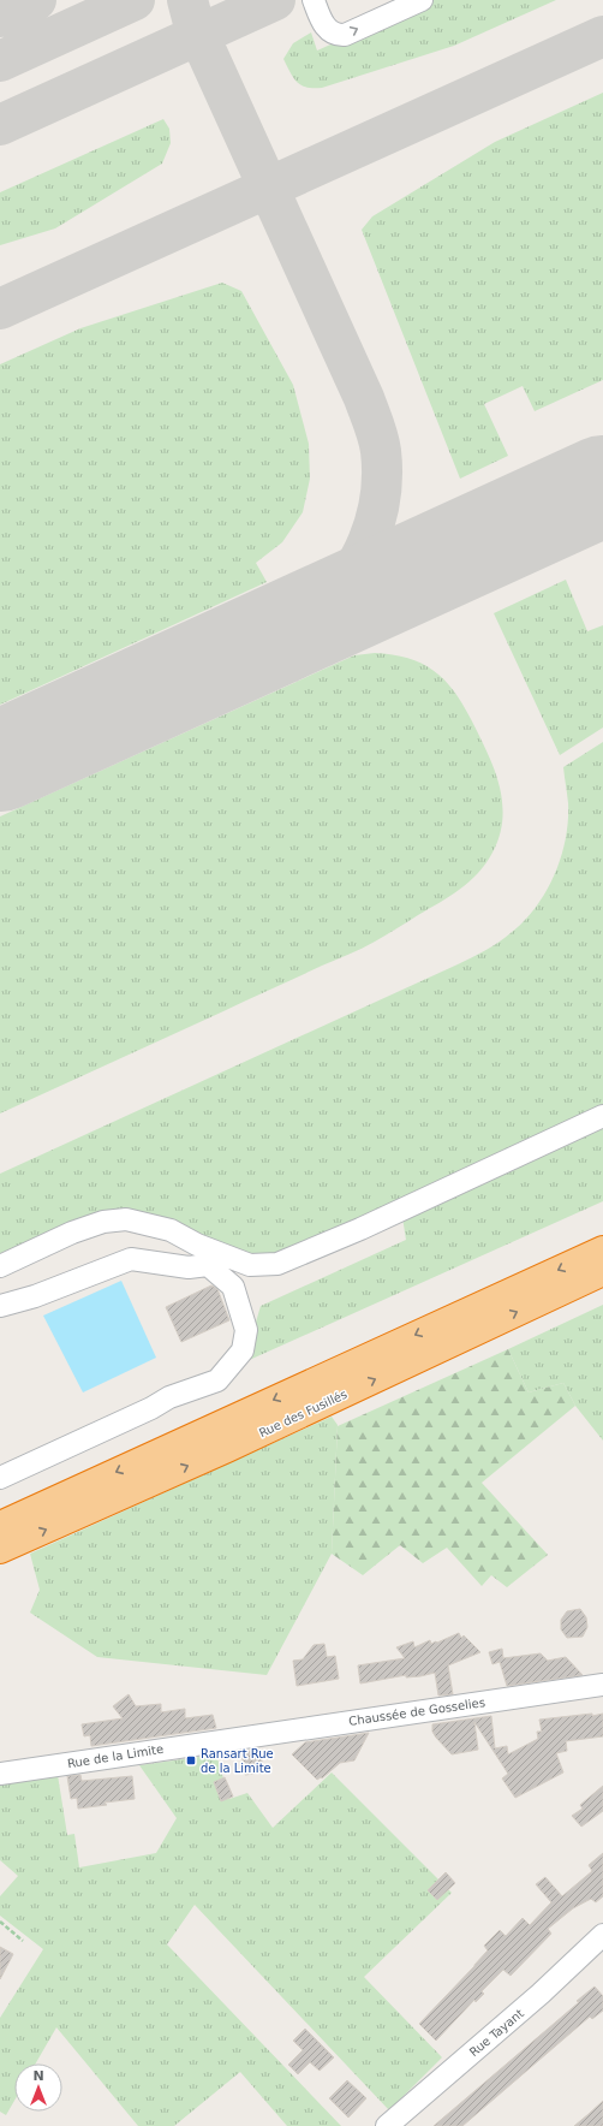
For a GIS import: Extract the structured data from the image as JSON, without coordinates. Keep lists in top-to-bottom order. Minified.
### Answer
{"streets":{"highway":["Rue des Fusillés"],"street":["Chaussée de Gosselies","Rue de la Limite","Rue Tayant"]},"crossings":[["Chaussée de Gosselies","Rue de la Limite"]],"places":{"transit":["Ransart Rue de la Limite"]},"north":"top"}
